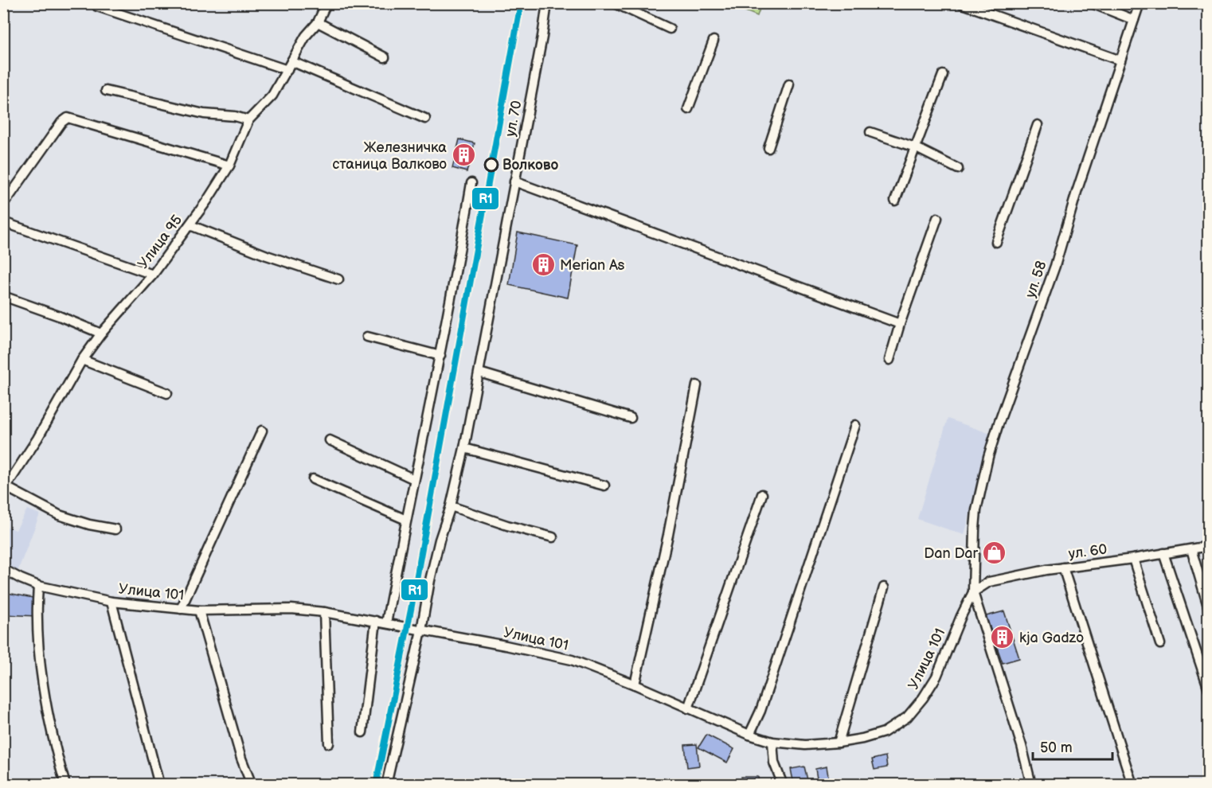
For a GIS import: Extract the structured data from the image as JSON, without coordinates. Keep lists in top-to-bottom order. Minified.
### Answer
{"streets":{"street":["ул. 70","Улица 95","ул. 58","ул. 60","Улица 101"]},"crossings":[["ул. 70","Улица 101"],["ул. 58","ул. 60"],["ул. 58","Улица 101"],["ул. 60","Улица 101"]],"places":{"building":["Железничка станица Валково","Merian As","kja Gadzo"],"other":["Волково"],"shop":["Dan Dar"]},"lines":["transit line R1"],"scale_bar":"50 m"}
